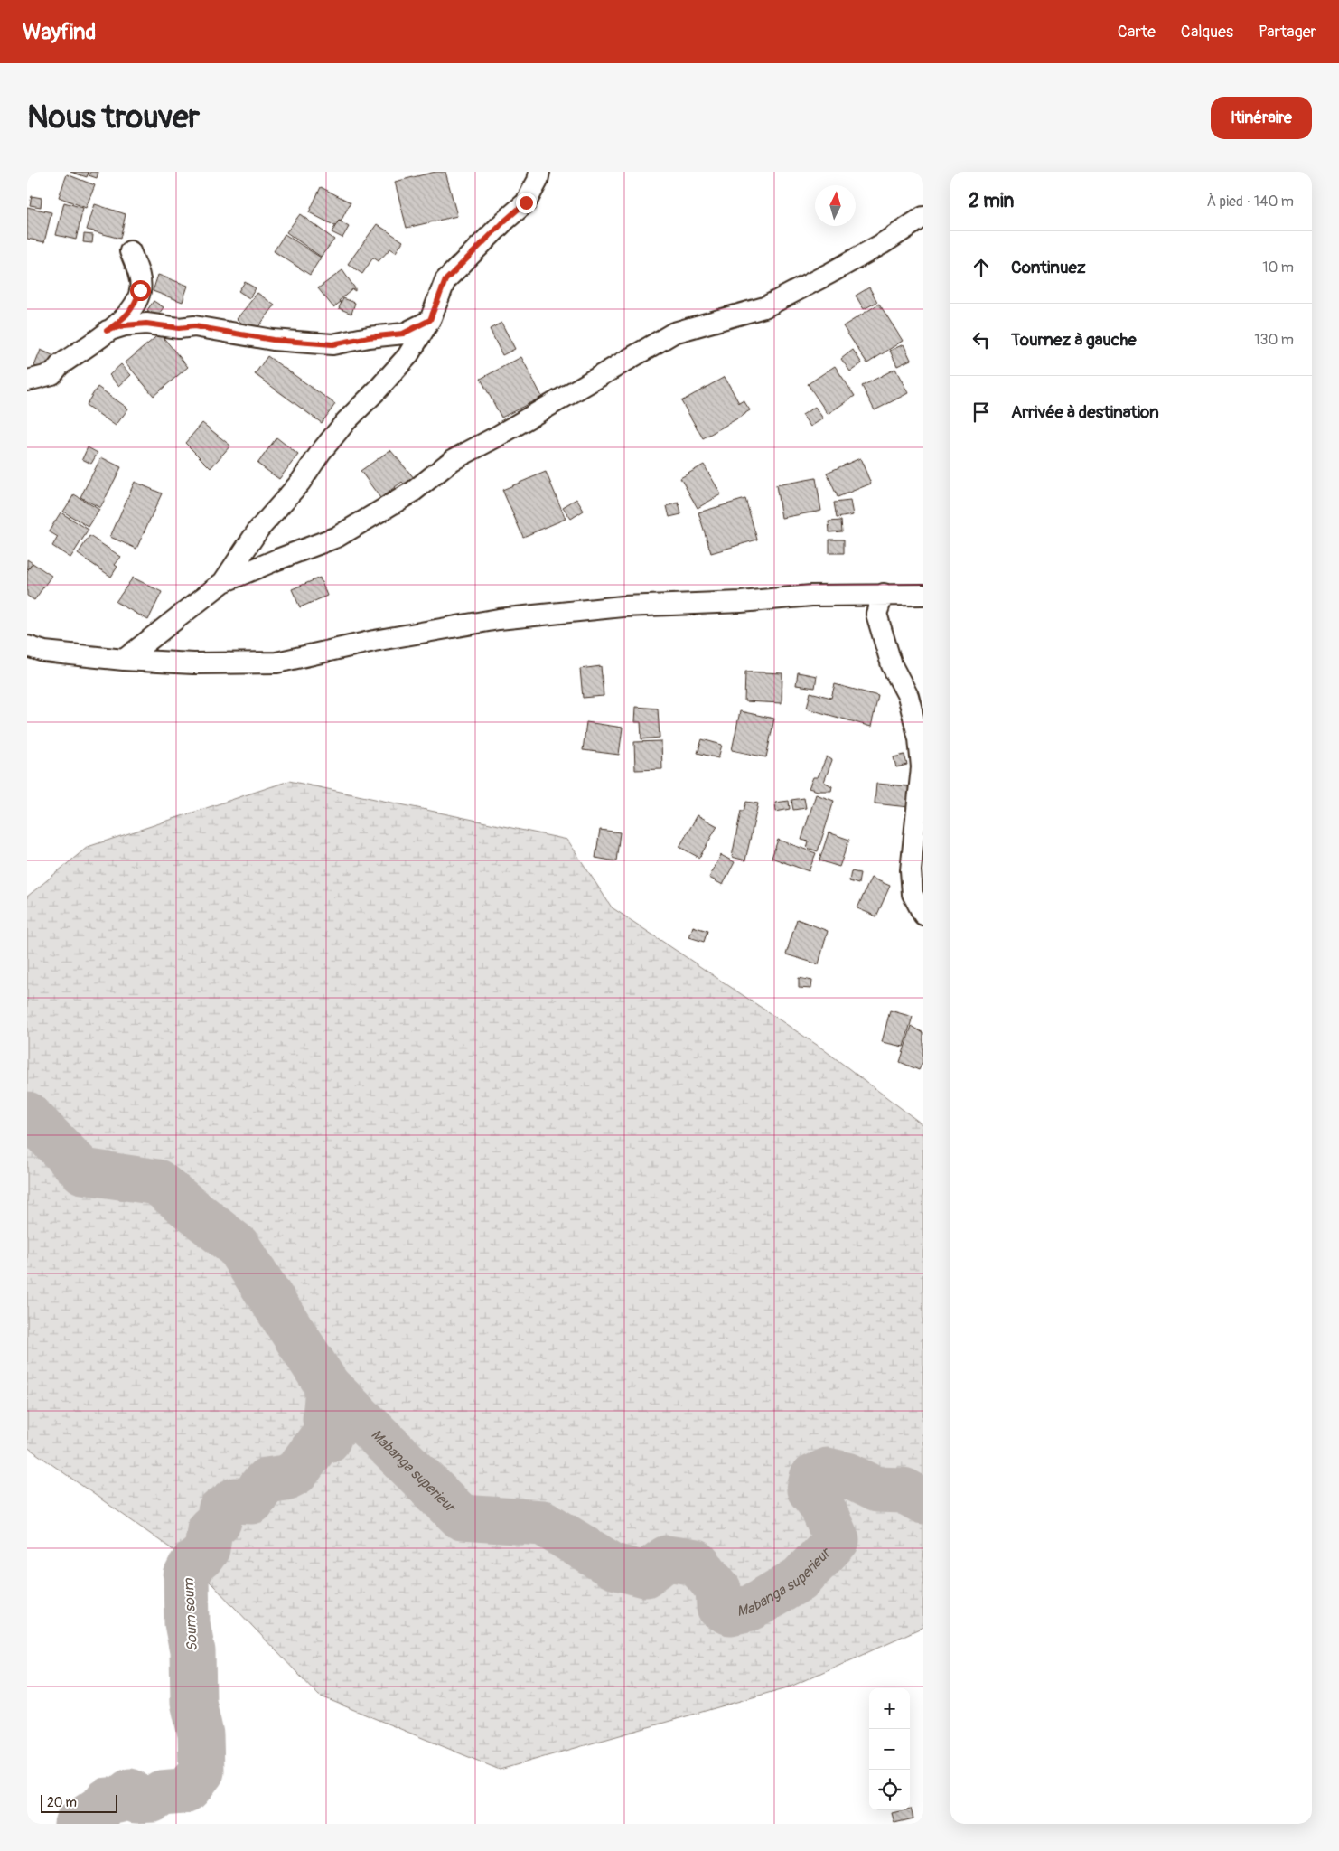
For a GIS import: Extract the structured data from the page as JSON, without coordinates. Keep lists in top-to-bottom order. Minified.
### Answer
{"water":["Mabanga superieur","Soum soum"],"scale_bar":"20 m","north":"top","page":{"header":"Wayfind","nav":["Carte","Calques","Partager"],"buttons":"Itinéraire","title":"Nous trouver","heading":["2 min","À pied · 140 m"],"list":[["Continuez","10 m"],["Tournez à gauche","130 m"],"Arrivée à destination"],"map_buttons":["+","−"],"scale":"20 m"}}
